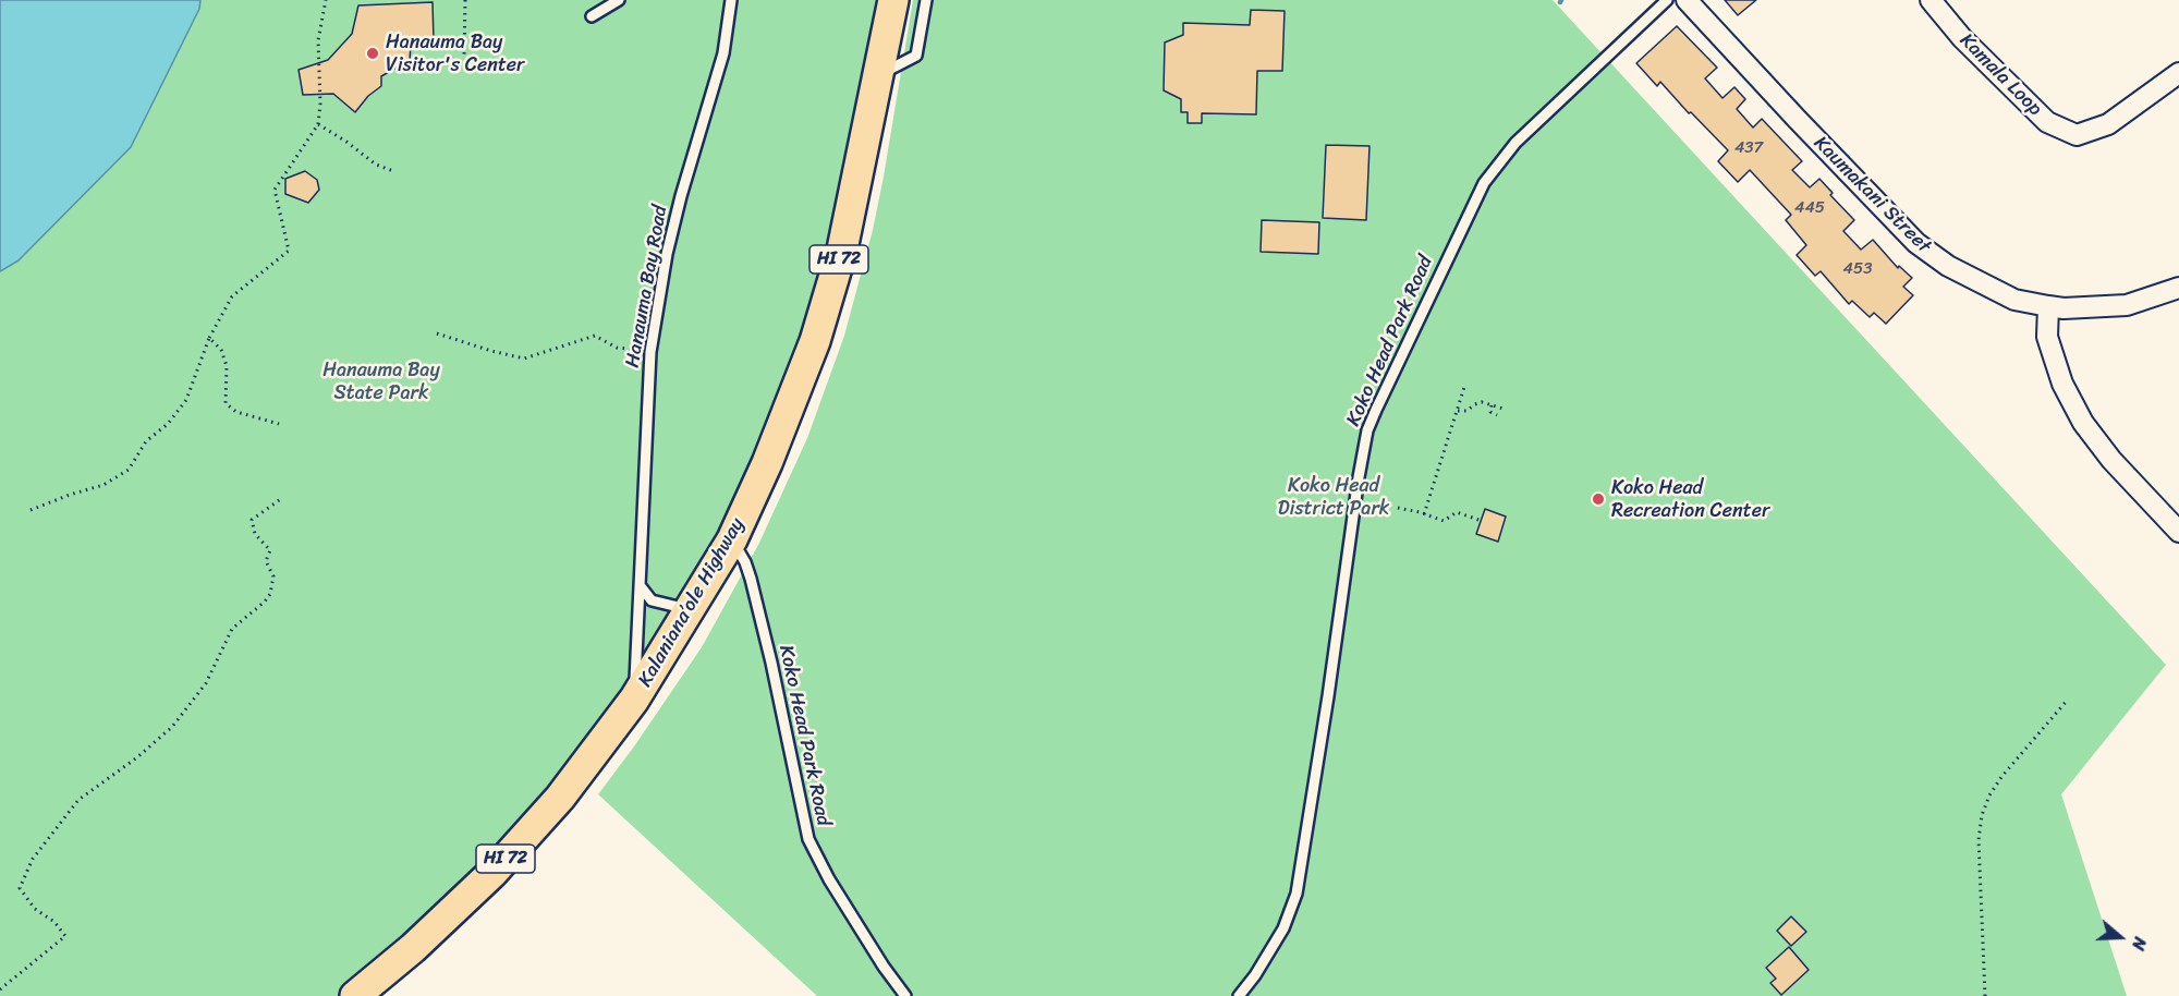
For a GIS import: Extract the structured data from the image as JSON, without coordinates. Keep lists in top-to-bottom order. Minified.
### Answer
{"streets":{"main road":["HI 72","Kalaniana’ole Highway"],"street":["Kamala Loop","Kaumakani Street"],"lane":["Hanauma Bay Road","Koko Head Park Road"]},"crossings":[["Hanauma Bay Road","Kalaniana’ole Highway"],["Koko Head Park Road","Kalaniana’ole Highway"]],"parks":["Hanauma Bay State Park","Koko Head District Park"],"places":["Hanauma Bay Visitor's Center","Koko Head Recreation Center"],"house_numbers":["437","445","453"],"north":"right"}
